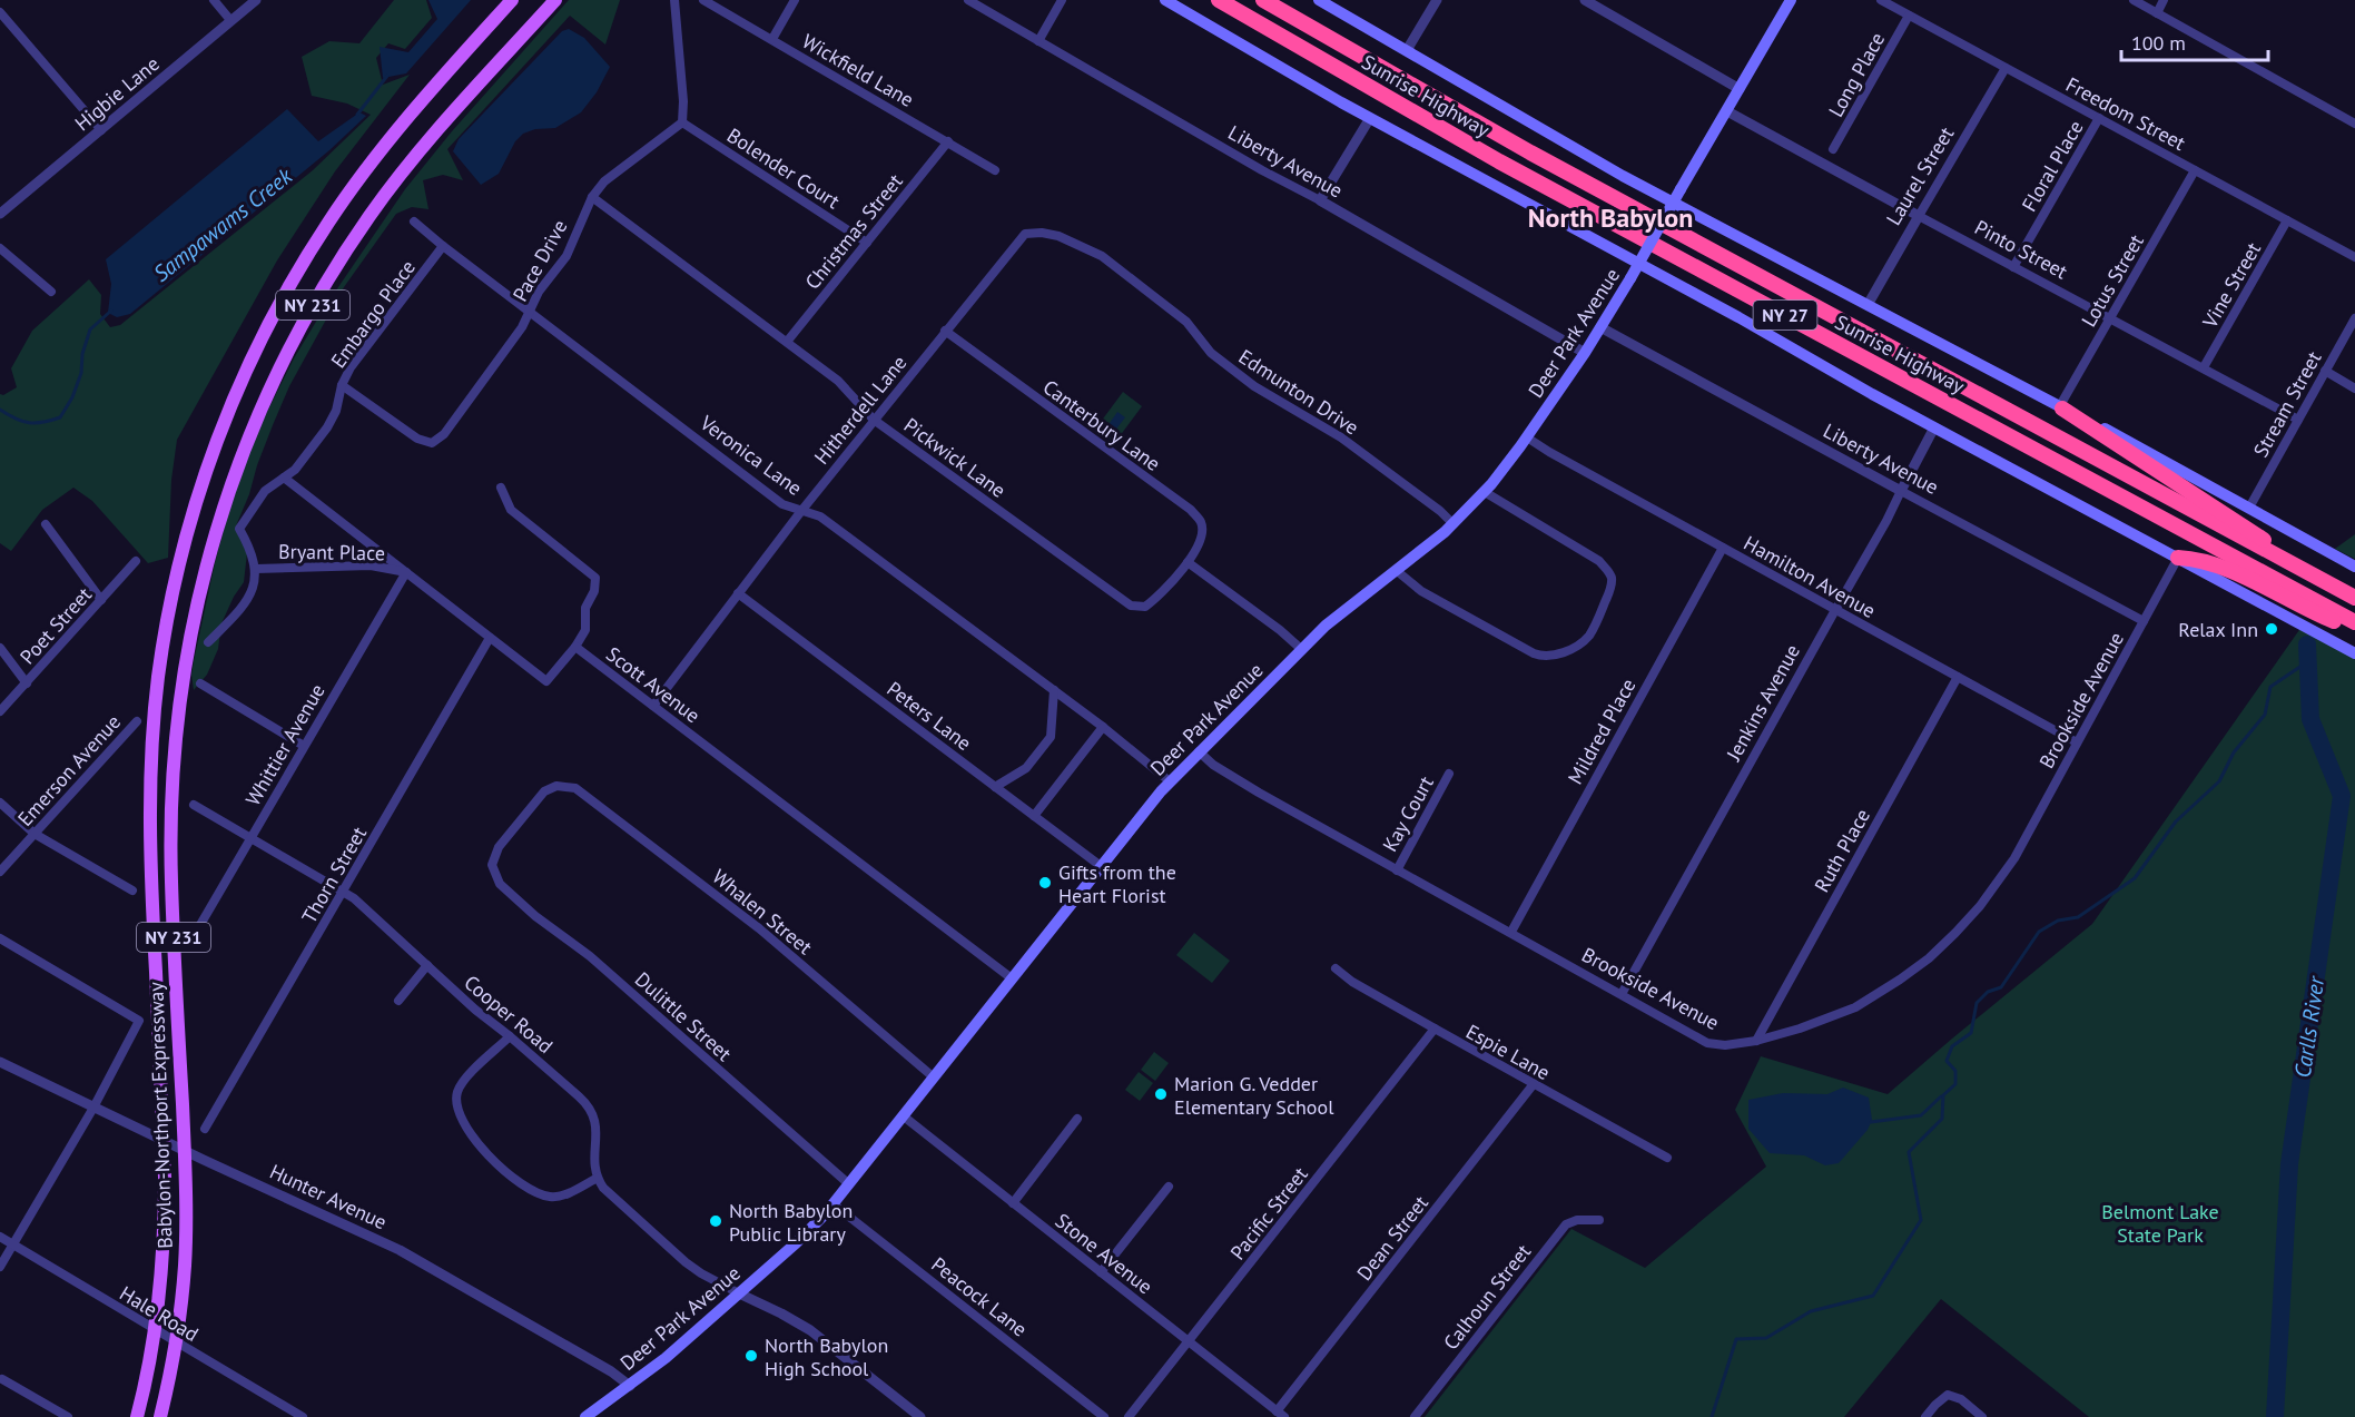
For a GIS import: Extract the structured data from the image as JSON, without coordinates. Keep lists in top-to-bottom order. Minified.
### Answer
{"streets":{"highway":["Sunrise Highway","NY 27"],"main road":["NY 231","Deer Park Avenue","Babylon-Northport Expressway"],"street":["Wickfield Lane","Long Place","Higbie Lane","Freedom Street","Liberty Avenue","Floral Place","Bolender Court","Laurel Street","Christmas Street","Pinto Street","Pace Drive","Lotus Street","Vine Street","Embargo Place","Edmunton Drive","Stream Street","Hitherdell Lane","Canterbury Lane","Veronica Lane","Pickwick Lane","Bryant Place","Hamilton Avenue","Poet Street","Scott Avenue","Brookside Avenue","Jenkins Avenue","Peters Lane","Mildred Place","Whittier Avenue","Emerson Avenue","Kay Court","Ruth Place","Thorn Street","Whalen Street","Cooper Road","Dulittle Street","Espie Lane","Hunter Avenue","Pacific Street","Dean Street","Stone Avenue","Peacock Lane","Calhoun Street","Hale Road"]},"crossings":[["Wickfield Lane","Christmas Street"],["Long Place","Freedom Street"],["Sunrise Highway","Laurel Street"],["Sunrise Highway","Lotus Street"],["Sunrise Highway","Stream Street"],["Freedom Street","Floral Place"],["Freedom Street","Laurel Street"],["Freedom Street","Lotus Street"],["Freedom Street","Vine Street"],["Liberty Avenue","Deer Park Avenue"],["Liberty Avenue","Brookside Avenue"],["Liberty Avenue","Jenkins Avenue"],["Floral Place","Pinto Street"],["Bolender Court","Christmas Street"],["Bolender Court","Pace Drive"],["Laurel Street","Pinto Street"],["Christmas Street","Pickwick Lane"],["Pinto Street","Lotus Street"],["Pinto Street","Vine Street"],["Pinto Street","Deer Park Avenue"],["Pinto Street","Stream Street"],["Pace Drive","Embargo Place"],["Pace Drive","Veronica Lane"],["Pace Drive","Pickwick Lane"],["Embargo Place","Veronica Lane"],["Embargo Place","Bryant Place"],["Embargo Place","Scott Avenue"],["Deer Park Avenue","Edmunton Drive"],["Deer Park Avenue","Veronica Lane"],["Deer Park Avenue","Hamilton Avenue"],["Deer Park Avenue","Scott Avenue"],["Deer Park Avenue","Brookside Avenue"],["Deer Park Avenue","Peters Lane"],["Deer Park Avenue","Whalen Street"],["Deer Park Avenue","Dulittle Street"],["Deer Park Avenue","Hunter Avenue"],["Deer Park Avenue","Stone Avenue"],["Deer Park Avenue","Peacock Lane"],["Edmunton Drive","Hitherdell Lane"],["Hitherdell Lane","Canterbury Lane"],["Hitherdell Lane","Veronica Lane"],["Hitherdell Lane","Pickwick Lane"],["Hitherdell Lane","Scott Avenue"],["Hitherdell Lane","Peters Lane"],["Canterbury Lane","Pickwick Lane"],["Bryant Place","Scott Avenue"],["Bryant Place","Whittier Avenue"],["Hamilton Avenue","Brookside Avenue"],["Hamilton Avenue","Jenkins Avenue"],["Hamilton Avenue","Mildred Place"],["Hamilton Avenue","Ruth Place"],["Scott Avenue","Whittier Avenue"],["Scott Avenue","Thorn Street"],["Brookside Avenue","Jenkins Avenue"],["Brookside Avenue","Mildred Place"],["Brookside Avenue","Kay Court"],["Brookside Avenue","Ruth Place"],["Whittier Avenue","Cooper Road"],["Thorn Street","Cooper Road"],["Whalen Street","Dulittle Street"],["Espie Lane","Pacific Street"],["Espie Lane","Dean Street"],["Babylon-Northport Expressway","Hunter Avenue"],["Babylon-Northport Expressway","Hale Road"],["Pacific Street","Stone Avenue"],["Dean Street","Stone Avenue"]],"districts":["North Babylon"],"water":["Sampawams Creek","Carlls River"],"parks":["Belmont Lake State Park"],"places":["Relax Inn","Gifts from the Heart Florist","Marion G. Vedder Elementary School","North Babylon Public Library","North Babylon High School"],"scale_bar":"100 m"}
